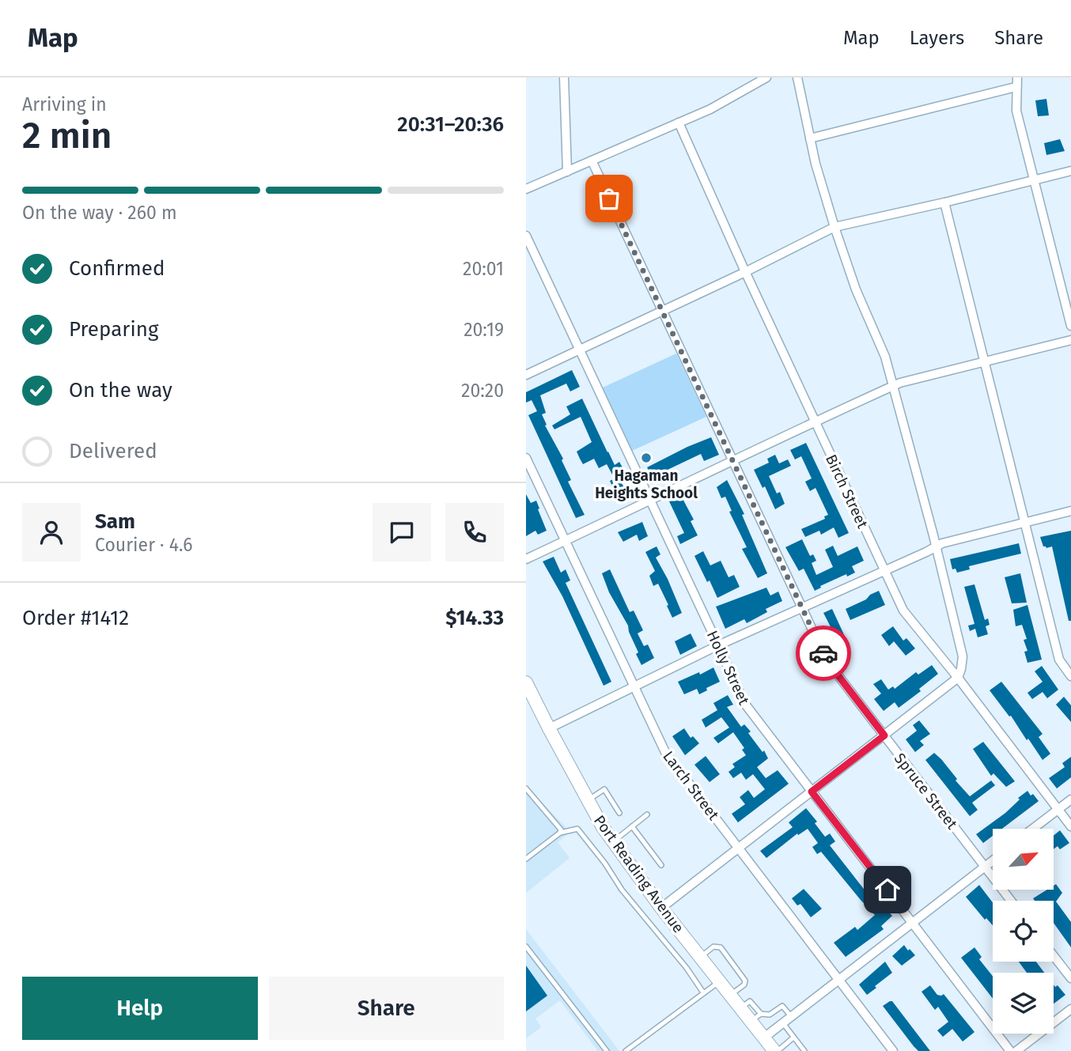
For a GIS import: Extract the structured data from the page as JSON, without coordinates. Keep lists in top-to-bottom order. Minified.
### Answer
{"streets":{"street":["Birch Street","Holly Street","Larch Street","Spruce Street","Port Reading Avenue"]},"places":["Hagaman Heights School"],"north":"top right","page":{"header":"Map","nav":["Map","Layers","Share"],"heading":["2 min","Arriving in","20:31–20:36"],"panel":["Sam","Courier · 4.6","Order #1412","$14.33"],"bar":"On the way · 260 m","list":[["Confirmed","20:01"],["Preparing","20:19"],["On the way","20:20"],"Delivered"],"buttons":["Help","Share"]}}
